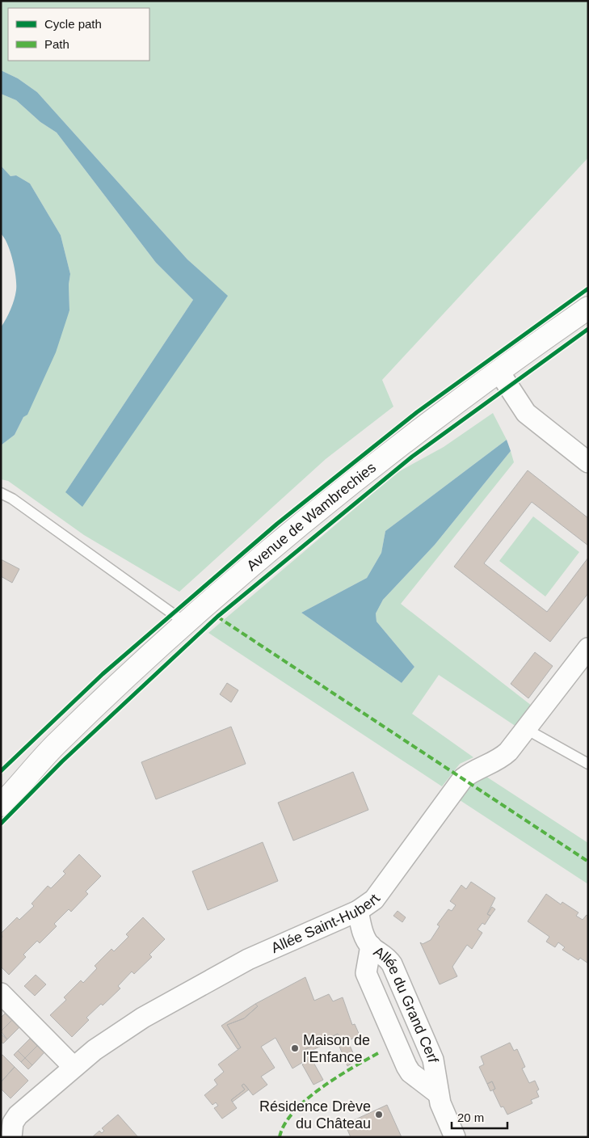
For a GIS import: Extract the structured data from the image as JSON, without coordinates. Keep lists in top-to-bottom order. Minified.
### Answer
{"streets":{"main road":["Avenue de Wambrechies"],"street":["Allée Saint-Hubert","Allée du Grand Cerf"]},"places":["Maison de l'Enfance","Résidence Drève du Château"],"legend":["Cycle path","Path"],"scale_bar":"20 m"}
